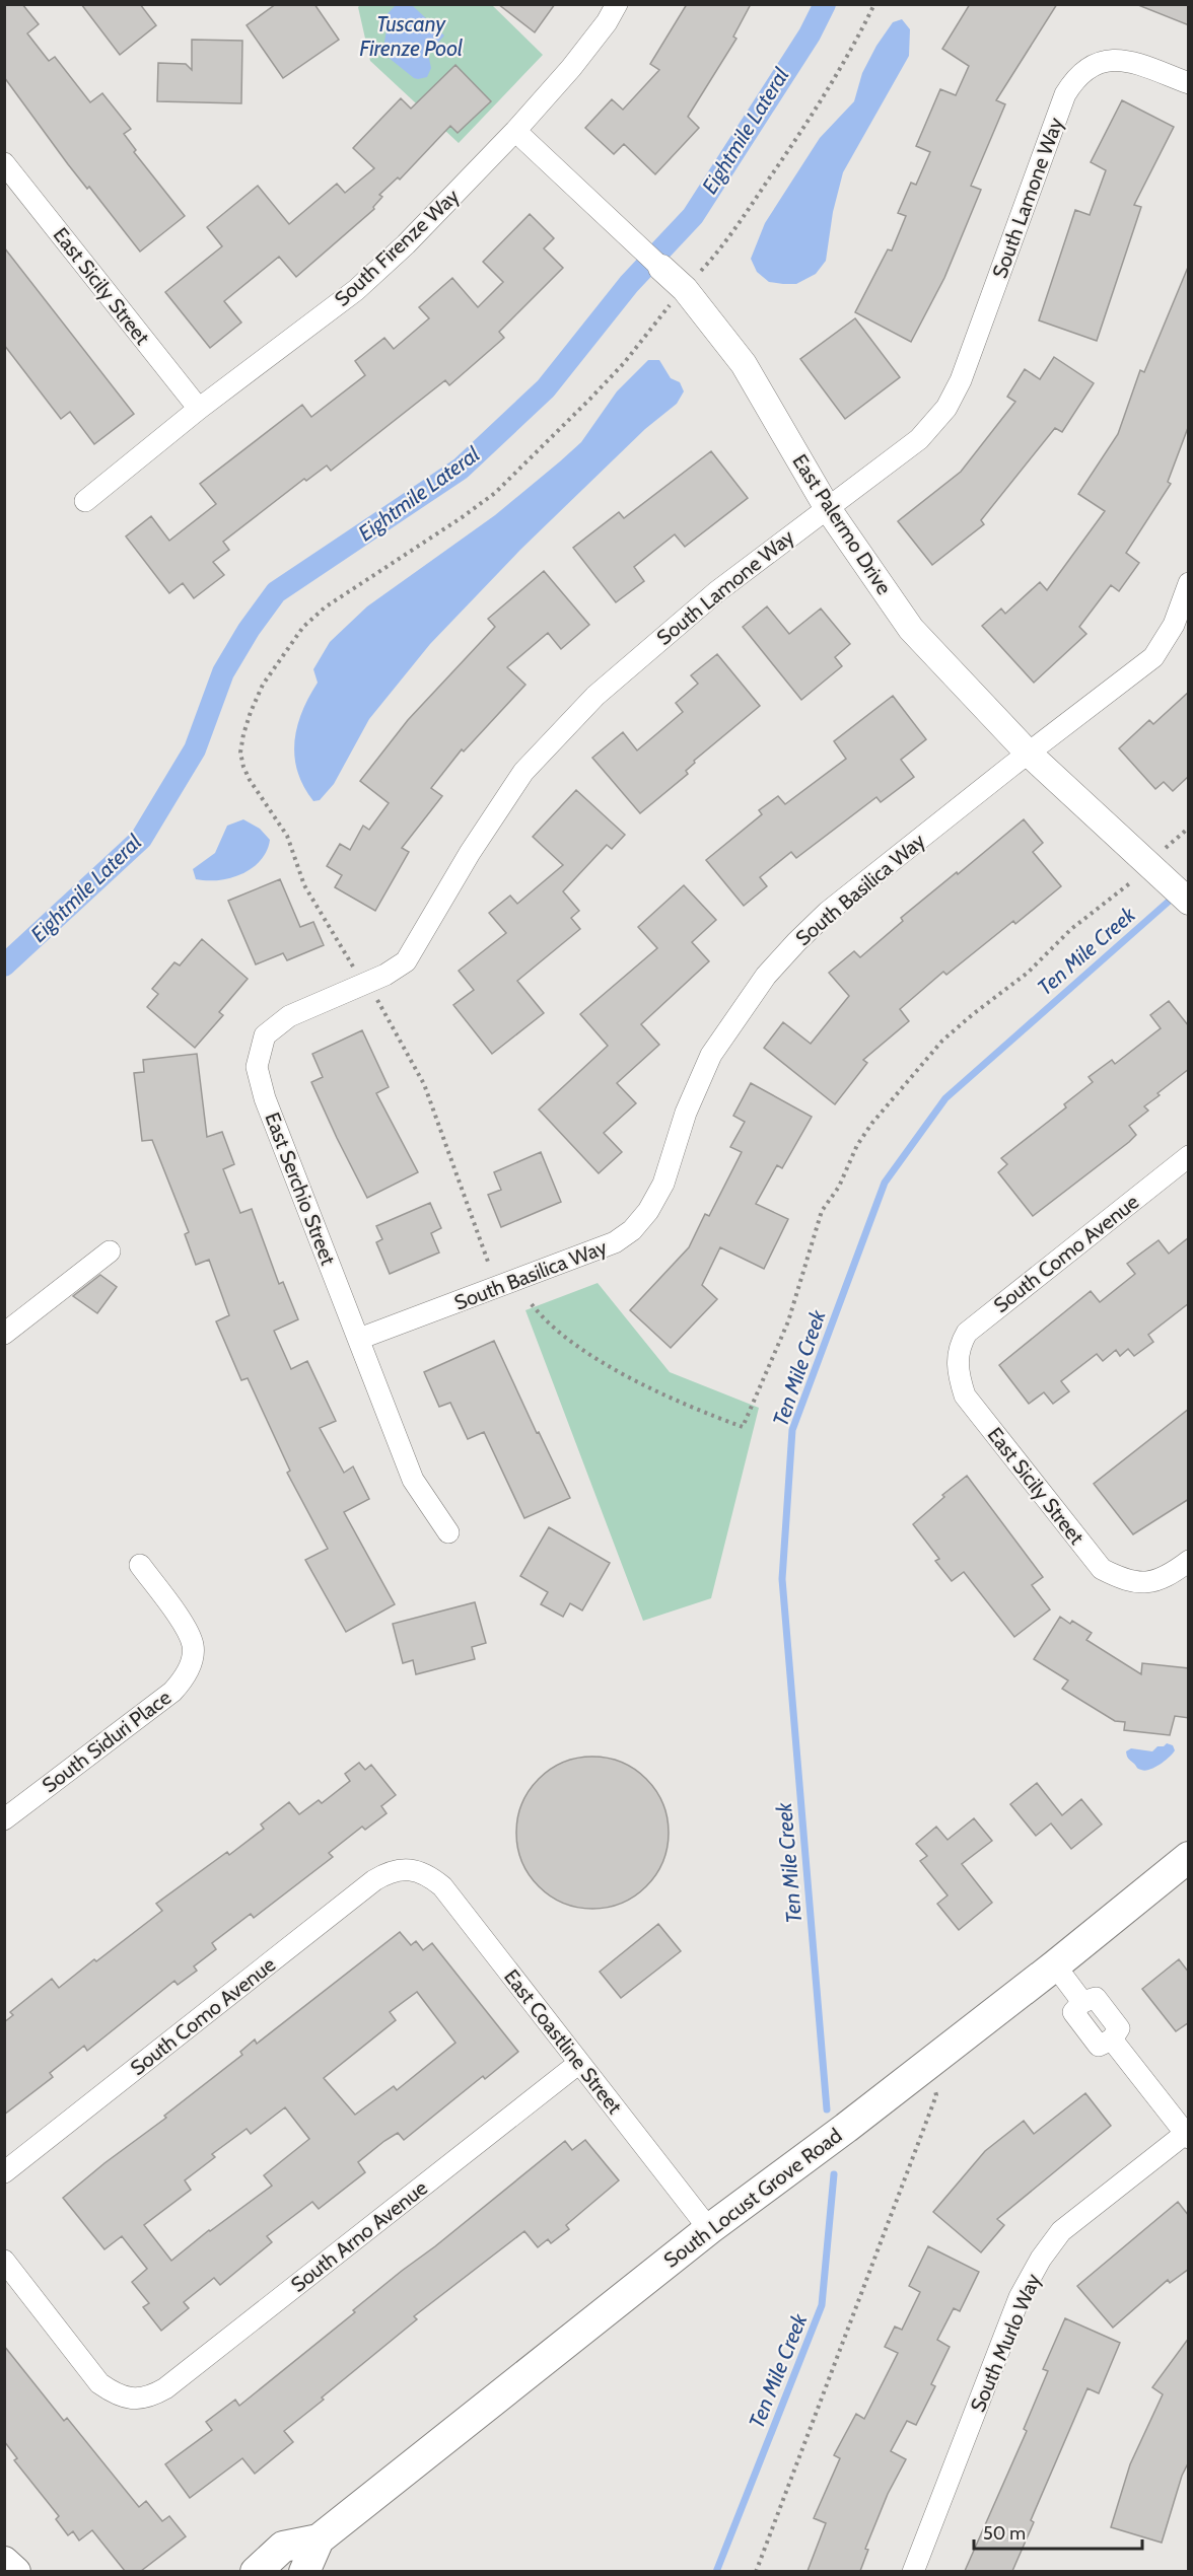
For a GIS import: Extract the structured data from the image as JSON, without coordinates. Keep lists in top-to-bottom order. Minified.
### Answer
{"streets":{"main road":["South Locust Grove Road"],"street":["South Lamone Way","South Firenze Way","East Sicily Street","East Palermo Drive","South Basilica Way","East Serchio Street","South Como Avenue","South Siduri Place","East Coastline Street","South Arno Avenue","South Murlo Way"]},"crossings":[["South Lamone Way","East Palermo Drive"],["South Lamone Way","East Serchio Street"],["South Firenze Way","East Sicily Street"],["South Firenze Way","East Palermo Drive"],["East Sicily Street","South Como Avenue"],["East Palermo Drive","South Basilica Way"],["South Basilica Way","East Serchio Street"],["South Como Avenue","East Coastline Street"],["East Coastline Street","South Locust Grove Road"],["East Coastline Street","South Arno Avenue"]],"water":["Tuscany Firenze Pool","Eightmile Lateral","Ten Mile Creek"],"scale_bar":"50 m"}
